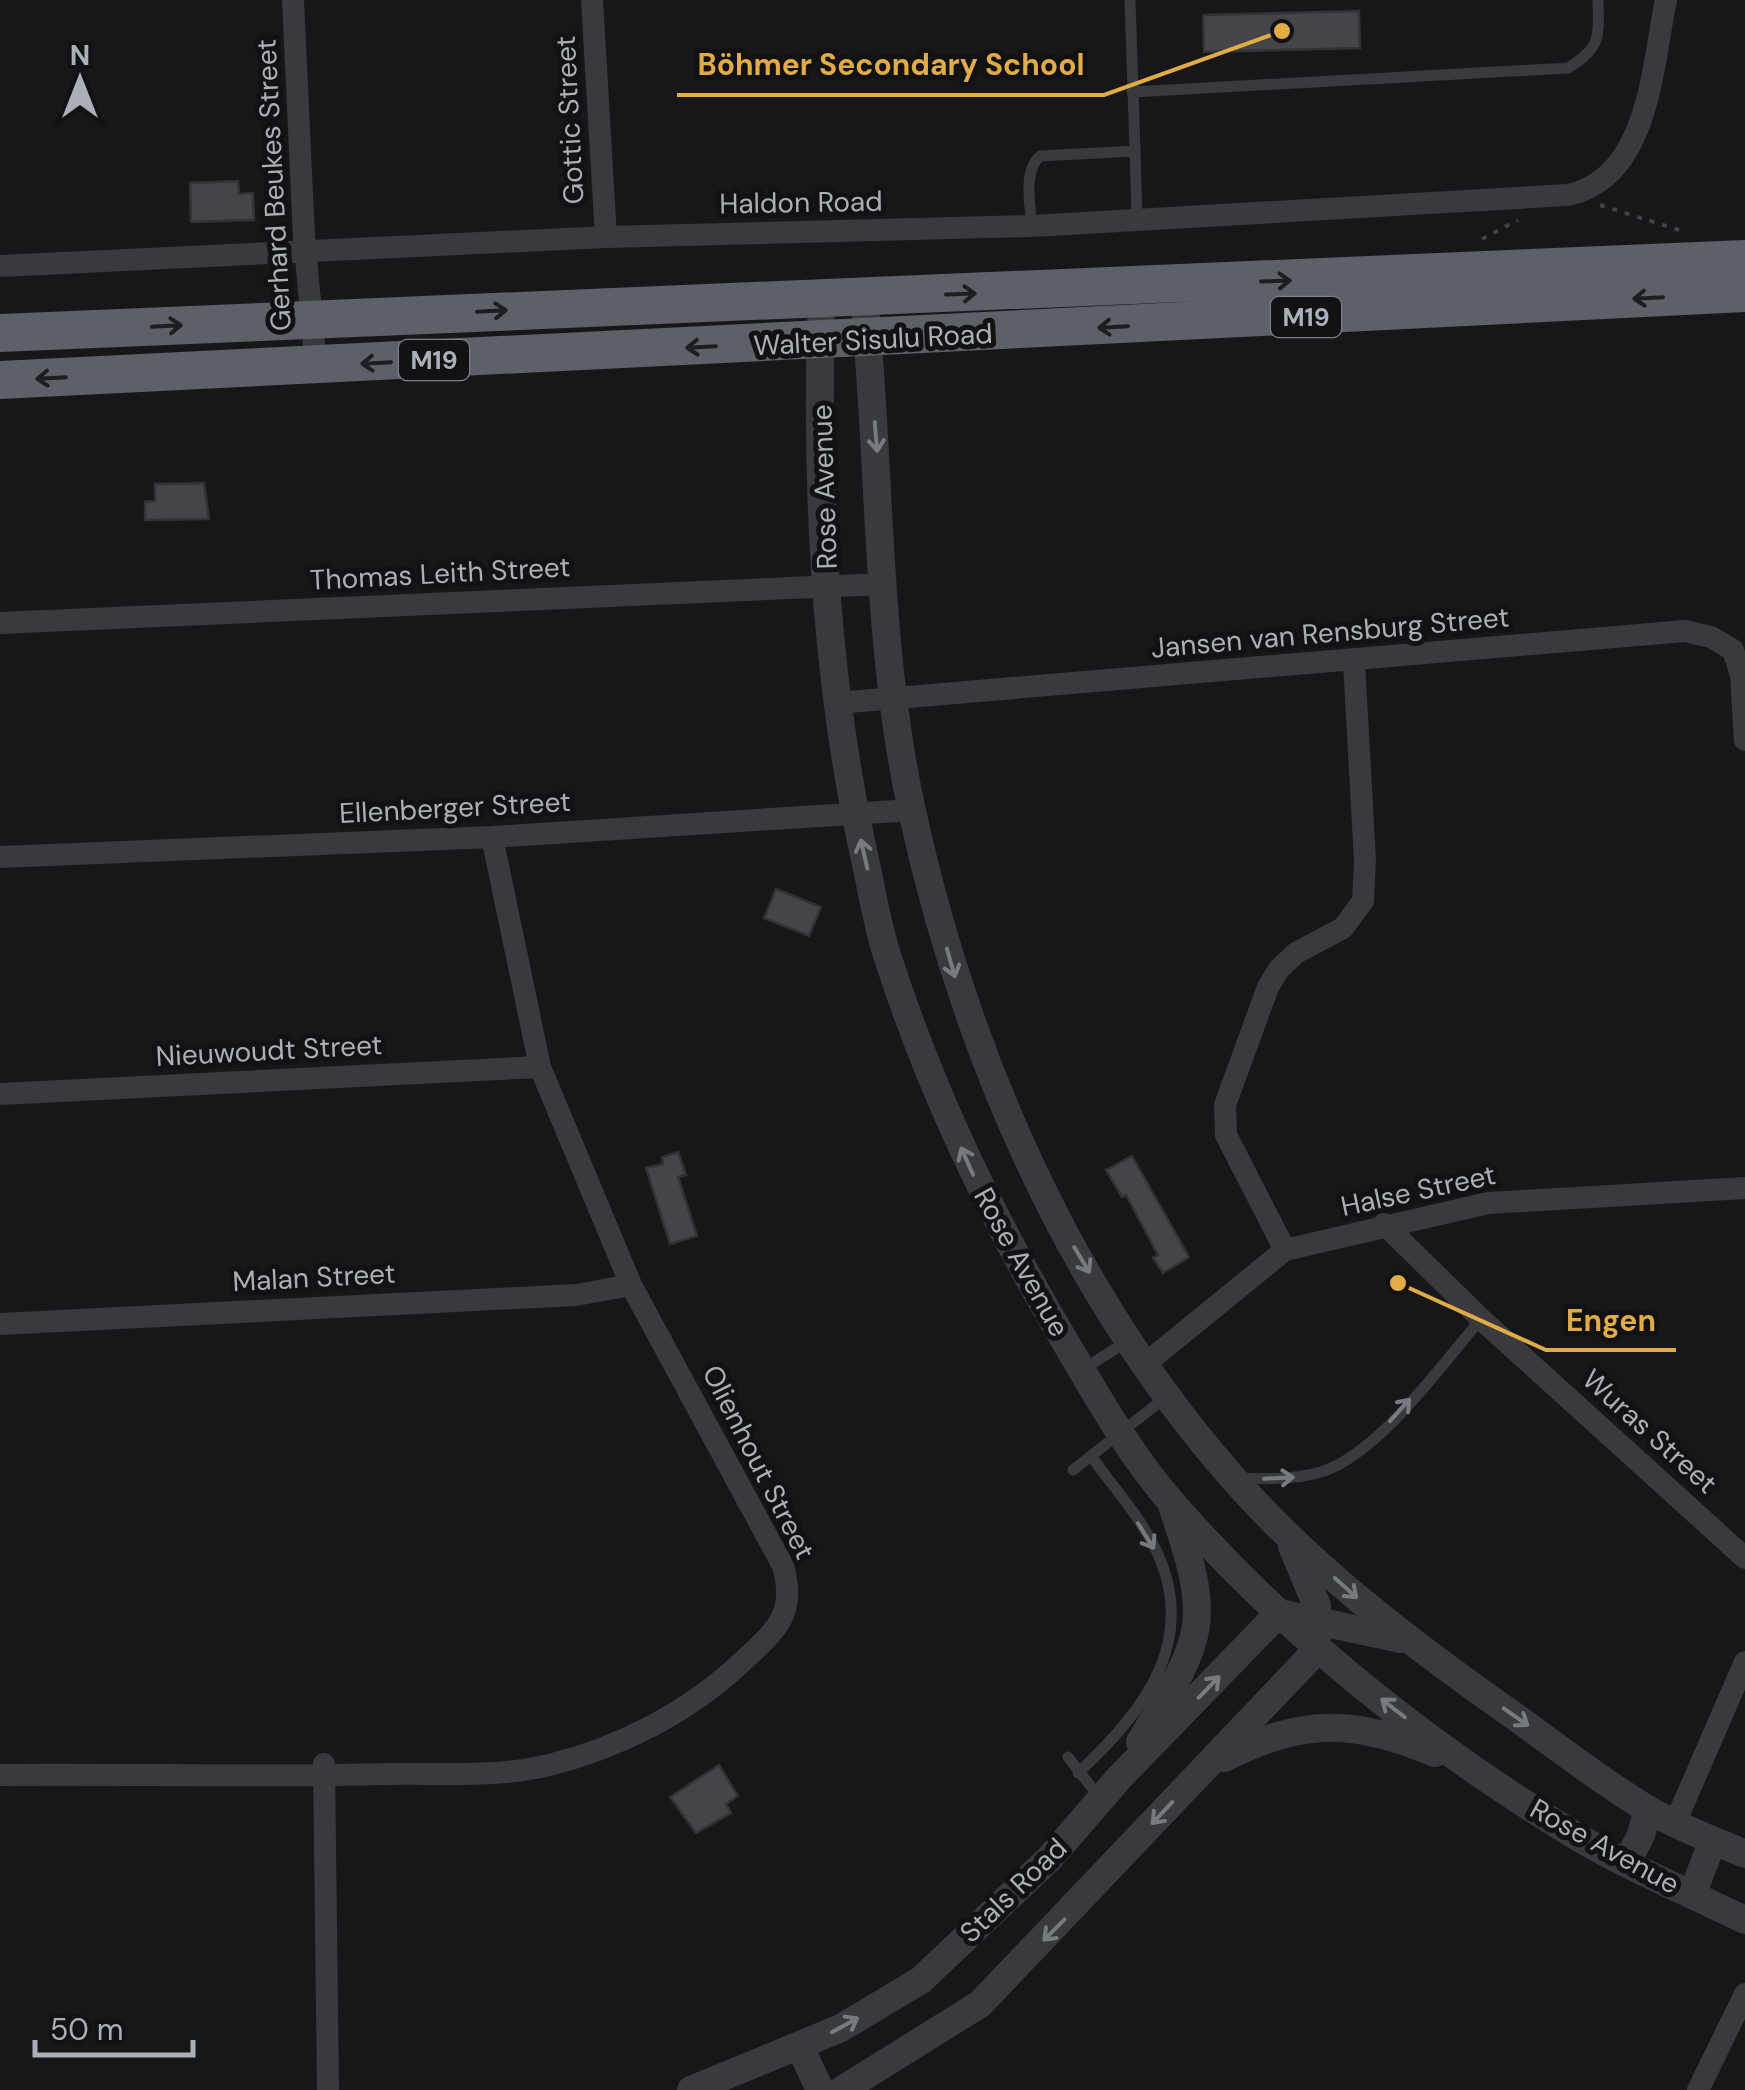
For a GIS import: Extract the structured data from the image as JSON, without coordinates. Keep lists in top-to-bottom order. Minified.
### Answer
{"streets":{"highway":["M19","Walter Sisulu Road"],"street":["Gottic Street","Gerhard Beukes Street","Haldon Road","Rose Avenue","Thomas Leith Street","Jansen van Rensburg Street","Ellenberger Street","Nieuwoudt Street","Halse Street","Malan Street","Wuras Street","Olienhout Street","Stals Road"]},"crossings":[["Gottic Street","Haldon Road"],["Gerhard Beukes Street","Haldon Road"],["Gerhard Beukes Street","Walter Sisulu Road"],["Walter Sisulu Road","Rose Avenue"],["Rose Avenue","Thomas Leith Street"],["Rose Avenue","Jansen van Rensburg Street"],["Rose Avenue","Ellenberger Street"],["Rose Avenue","Halse Street"],["Rose Avenue","Stals Road"],["Ellenberger Street","Olienhout Street"],["Nieuwoudt Street","Olienhout Street"],["Halse Street","Wuras Street"],["Malan Street","Olienhout Street"]],"places":["Böhmer Secondary School","Engen"],"scale_bar":"50 m","north":"top"}
